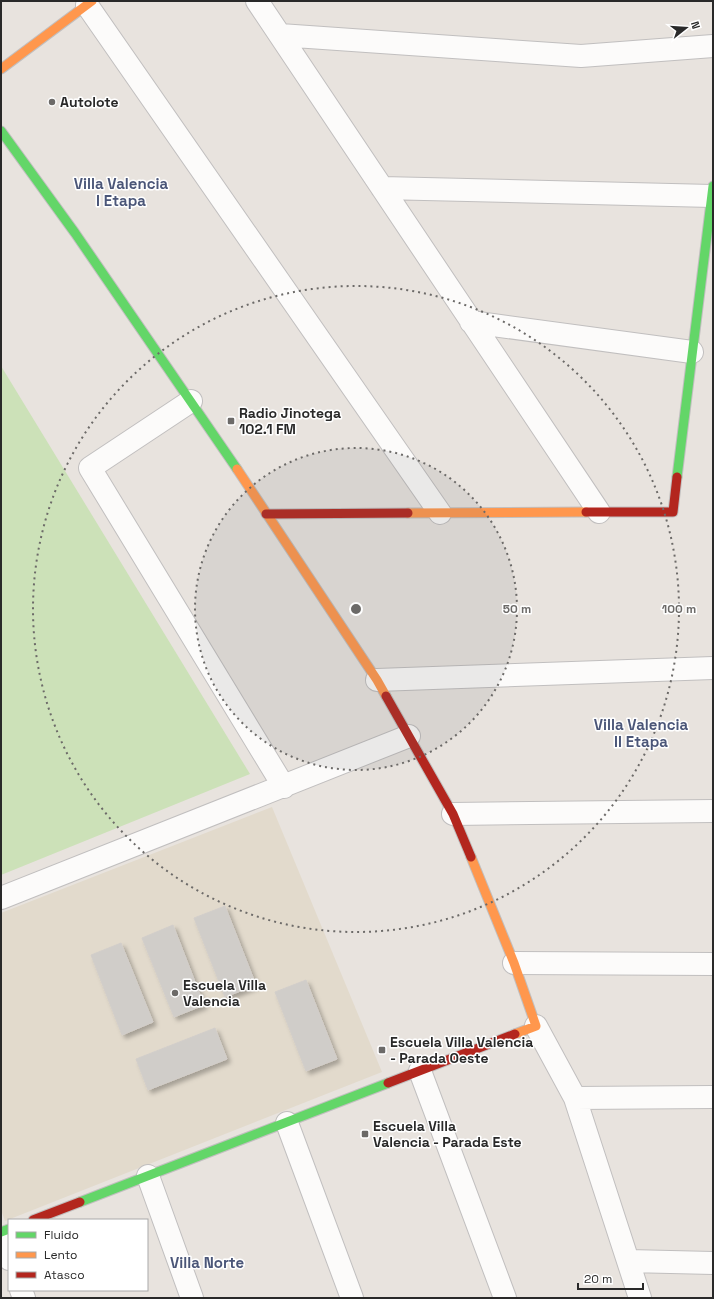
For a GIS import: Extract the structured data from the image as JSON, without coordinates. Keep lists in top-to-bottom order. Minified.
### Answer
{"districts":["Villa Valencia I Etapa","Villa Valencia II Etapa","Villa Norte"],"places":{"other":["Autolote","Escuela Villa Valencia"],"transit":["Radio Jinotega 102.1 FM","Escuela Villa Valencia - Parada Oeste","Escuela Villa Valencia - Parada Este"]},"legend":["Fluido","Lento","Atasco"],"scale_bar":"20 m","north":"right","rings":["50 m","100 m"]}
